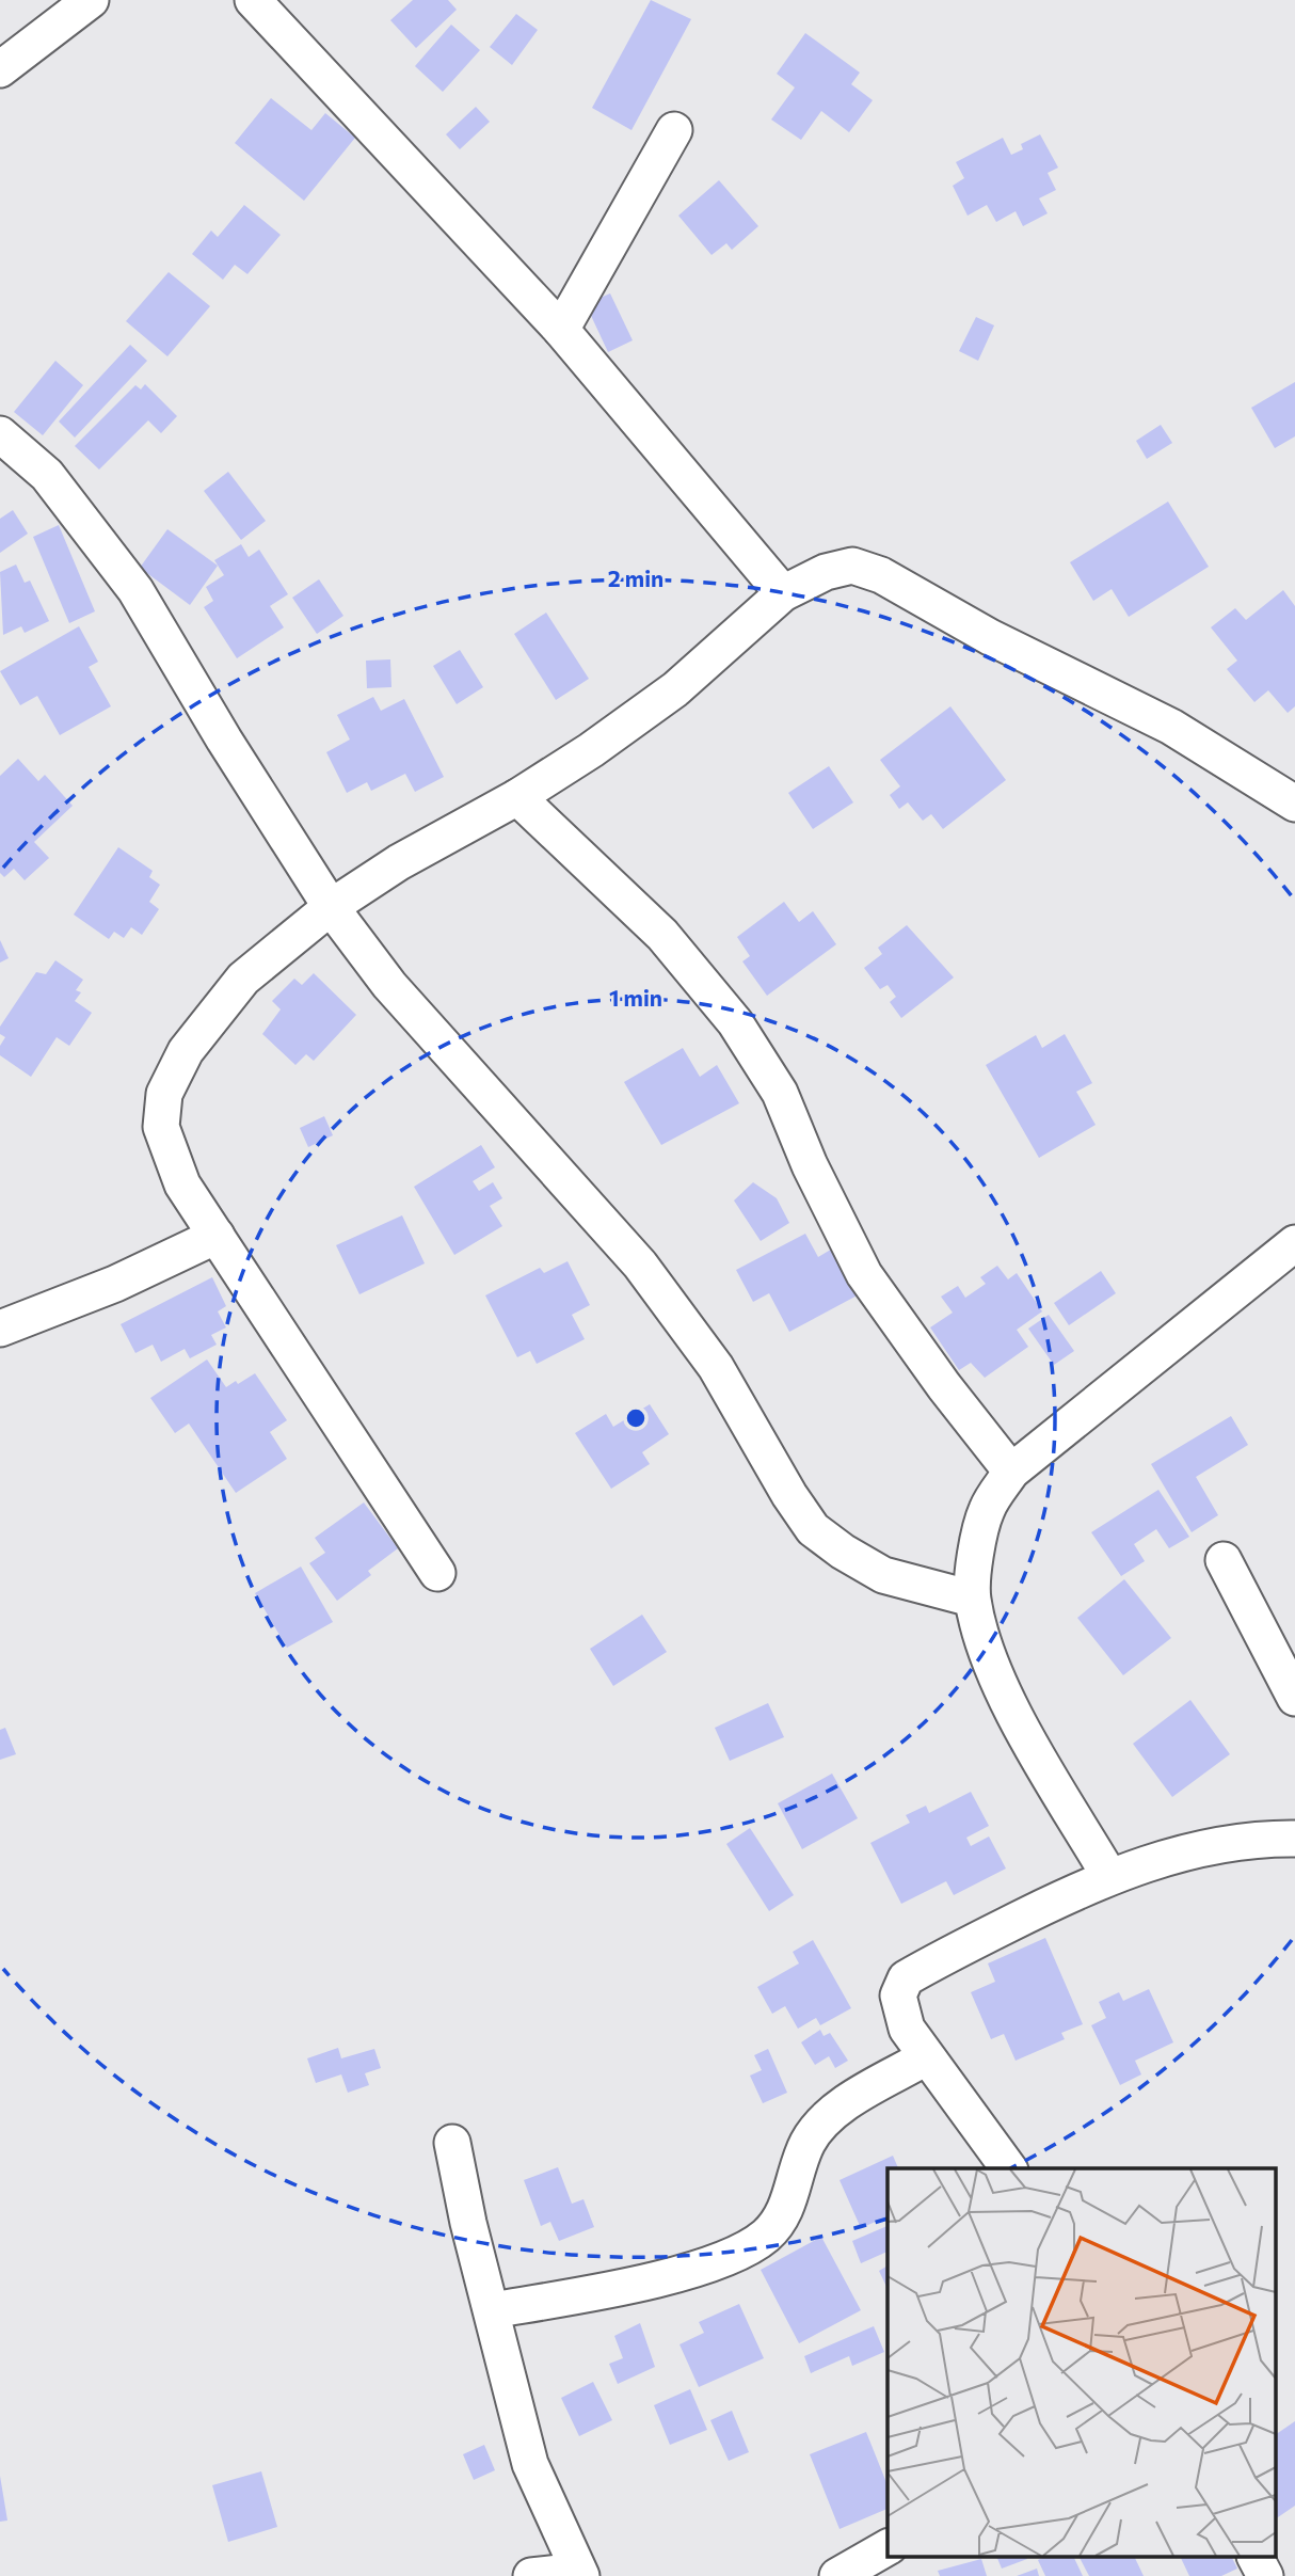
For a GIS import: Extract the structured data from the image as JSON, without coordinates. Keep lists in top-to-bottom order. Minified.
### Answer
{"rings":["2 min","1 min"]}
